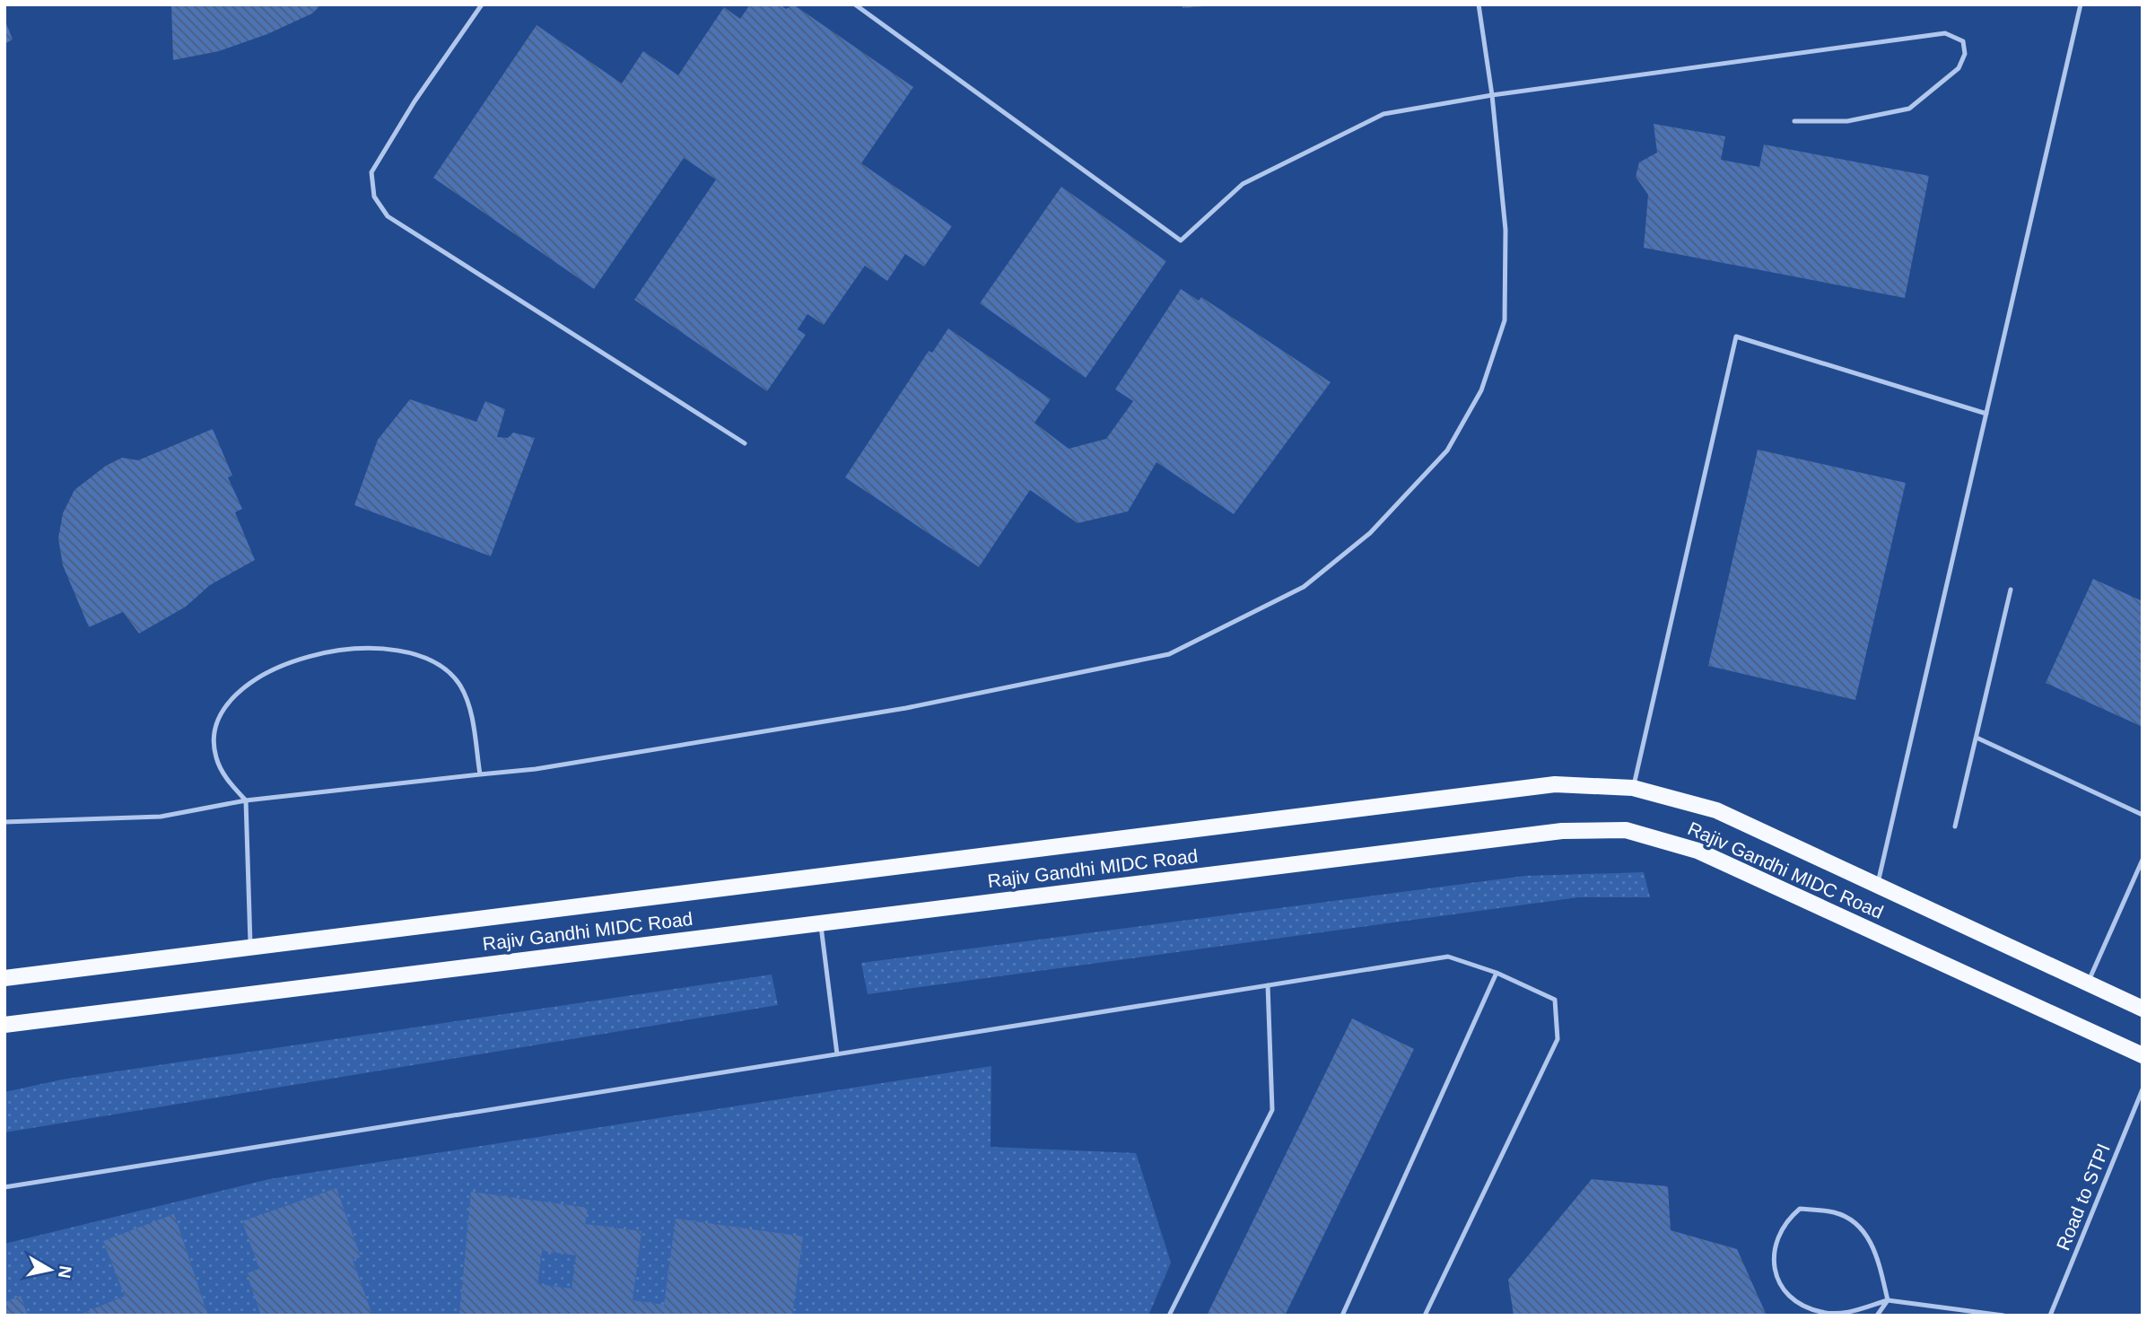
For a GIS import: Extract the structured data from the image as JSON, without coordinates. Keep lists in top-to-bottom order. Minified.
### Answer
{"streets":{"main road":["Rajiv Gandhi MIDC Road"],"lane":["Road to STPI"]},"north":"right"}
